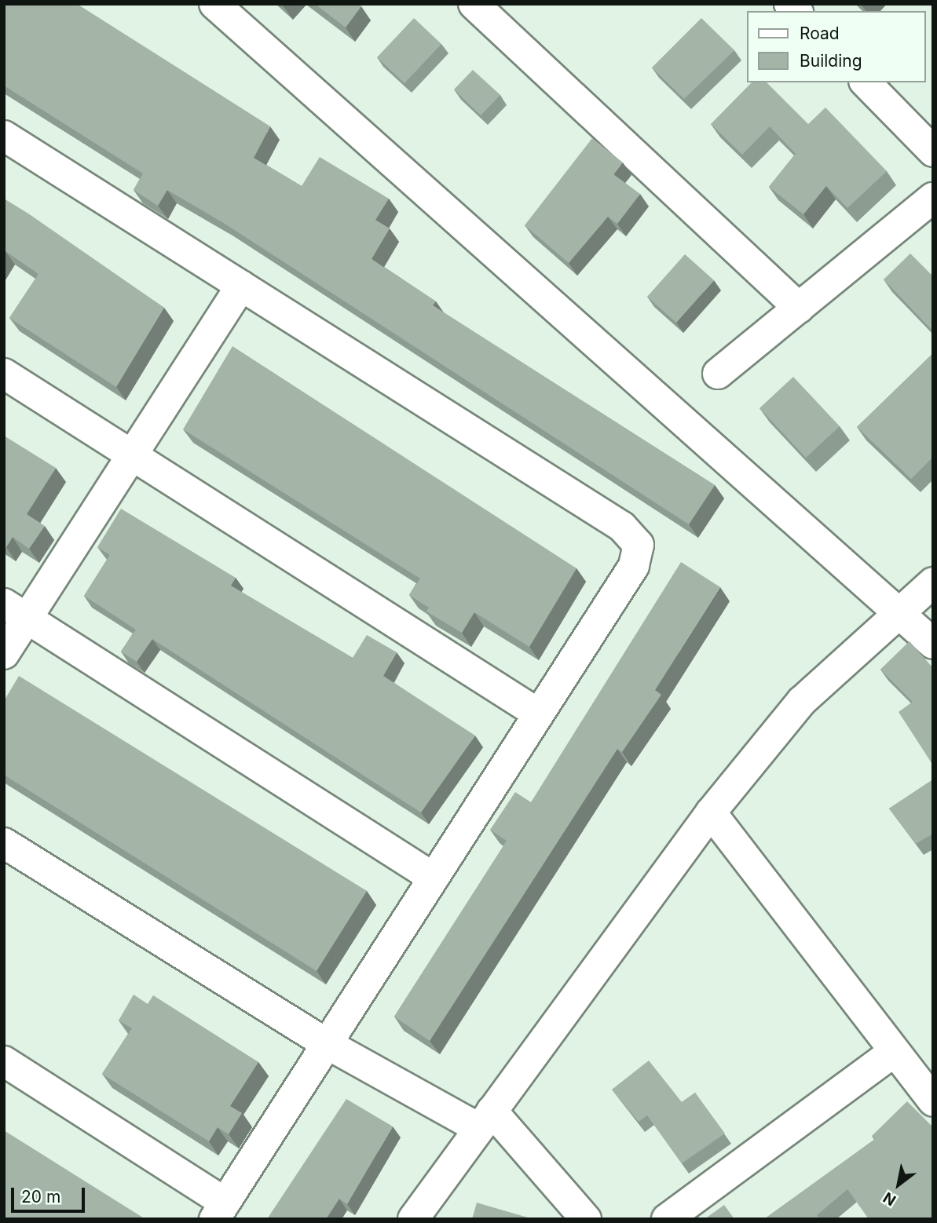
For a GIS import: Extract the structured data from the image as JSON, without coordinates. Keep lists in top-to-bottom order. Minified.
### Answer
{"legend":["Road","Building"],"scale_bar":"20 m","north":"bottom left"}
